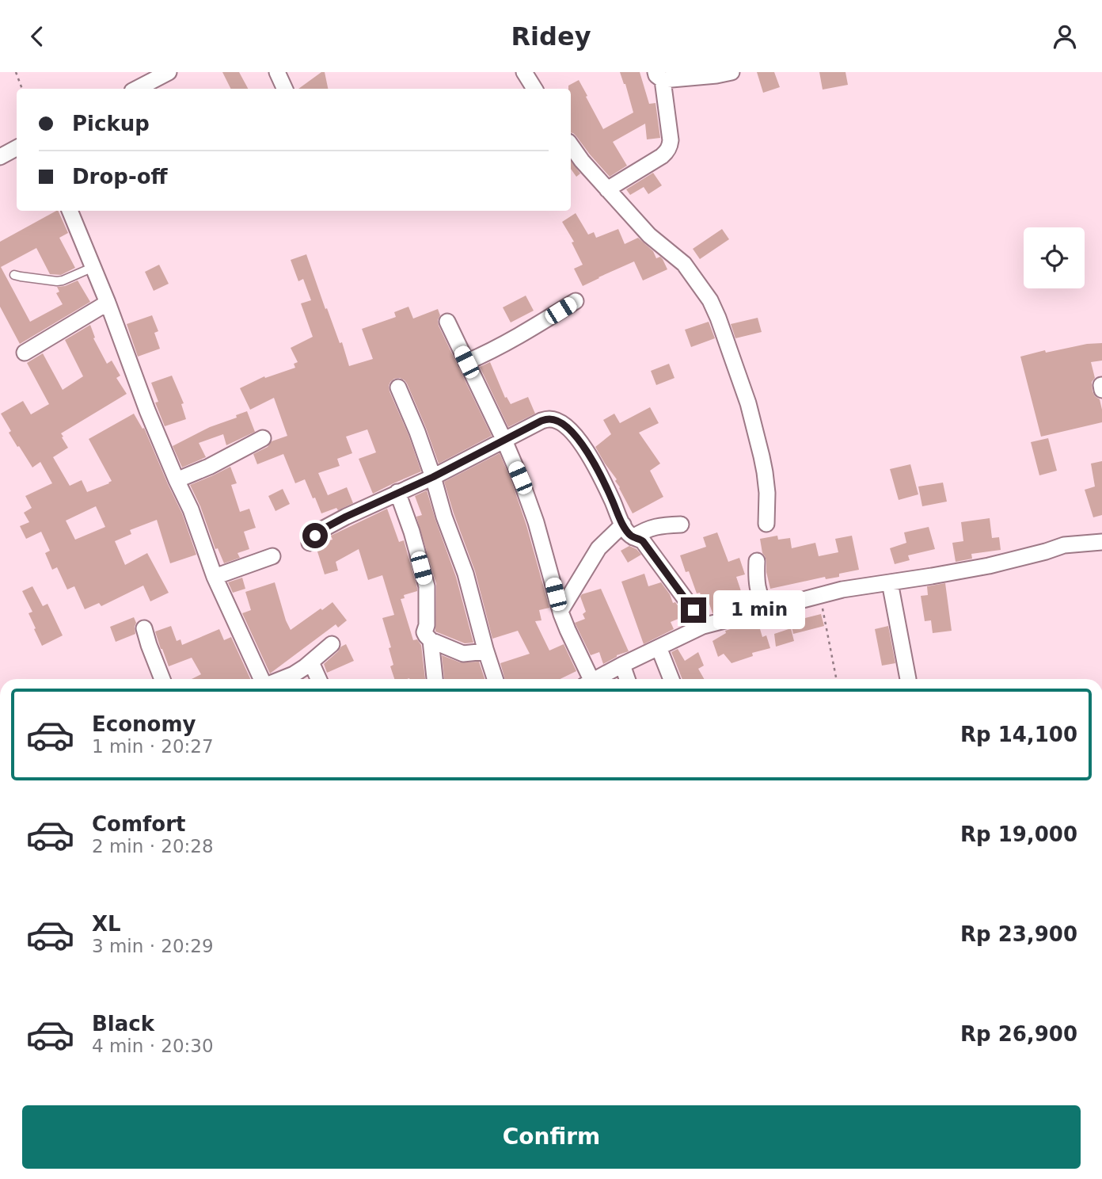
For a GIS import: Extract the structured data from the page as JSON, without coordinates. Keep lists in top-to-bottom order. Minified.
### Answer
{"page":{"header":"Ridey","banner":["Pickup","Drop-off"],"bubble":"1 min","list":[{"name":"Economy","note":"1 min · 20:27","value":"Rp 14,100"},{"name":"Comfort","note":"2 min · 20:28","value":"Rp 19,000"},{"name":"XL","note":"3 min · 20:29","value":"Rp 23,900"},{"name":"Black","note":"4 min · 20:30","value":"Rp 26,900"}],"buttons":"Confirm"}}
